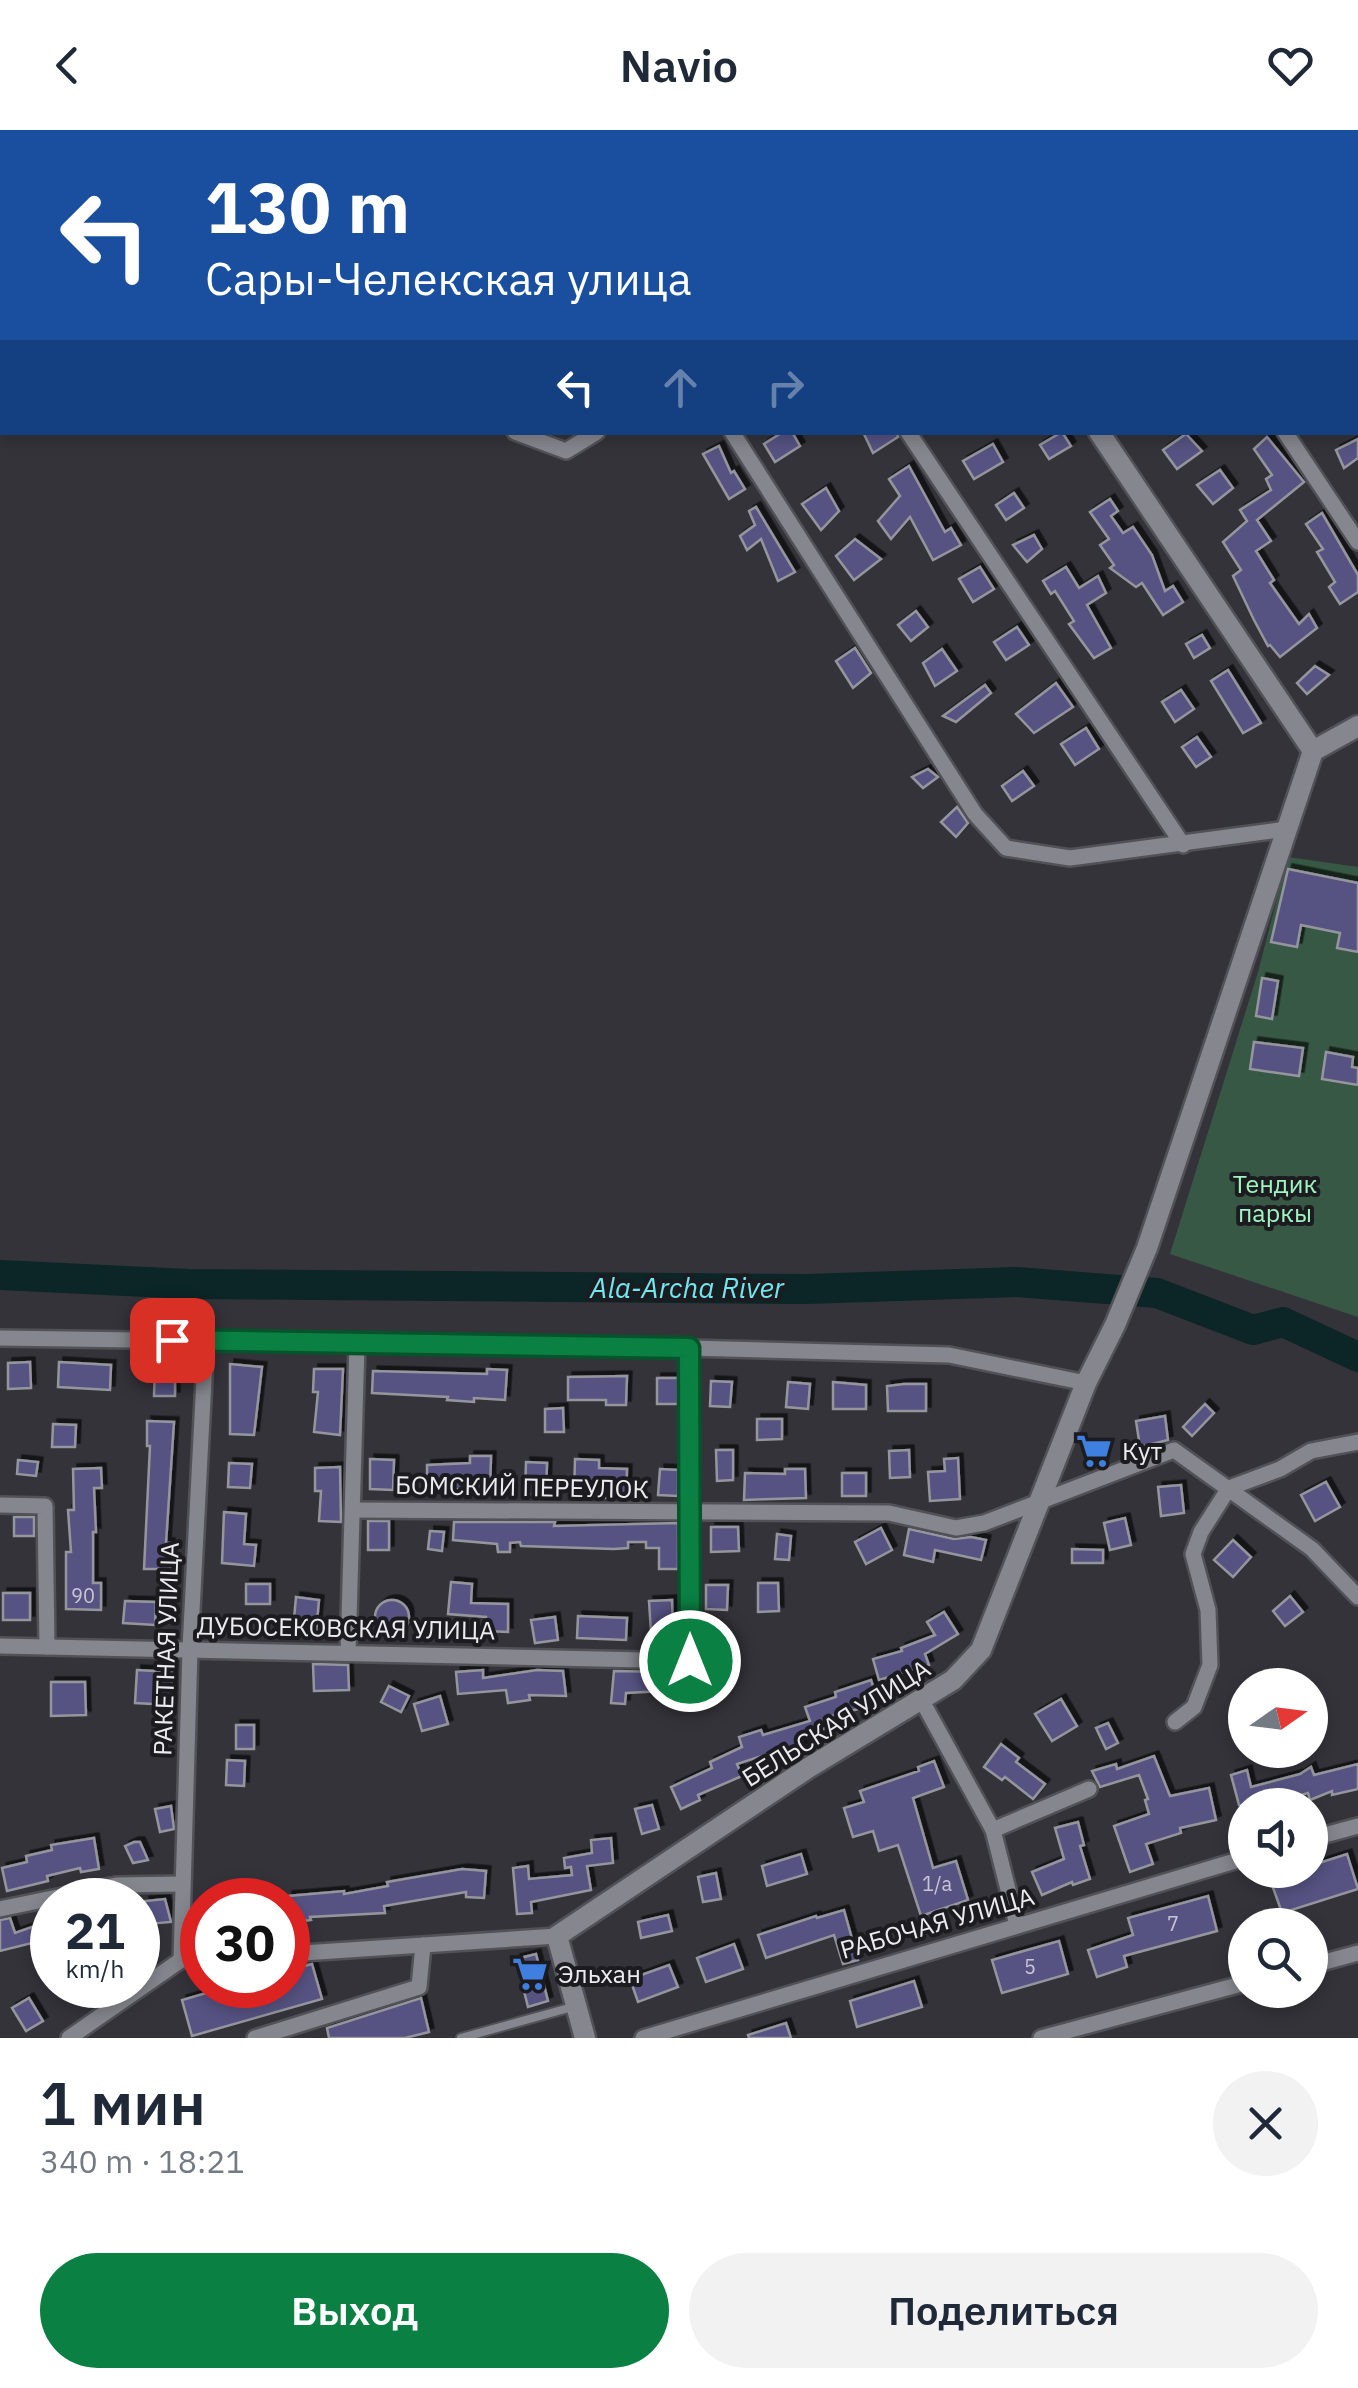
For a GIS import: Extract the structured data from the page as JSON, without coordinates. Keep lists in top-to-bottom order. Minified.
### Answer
{"streets":{"street":["БОМСКИЙ ПЕРЕУЛОК","ДУБОСЕКОВСКАЯ УЛИЦА","РАКЕТНАЯ УЛИЦА","БЕЛЬСКАЯ УЛИЦА","РАБОЧАЯ УЛИЦА"]},"crossings":[["БОМСКИЙ ПЕРЕУЛОК","ДУБОСЕКОВСКАЯ УЛИЦА"],["БОМСКИЙ ПЕРЕУЛОК","БЕЛЬСКАЯ УЛИЦА"],["ДУБОСЕКОВСКАЯ УЛИЦА","РАКЕТНАЯ УЛИЦА"]],"water":["Ala-Archa River"],"parks":["Тендик паркы"],"places":{"supermarket":["Кут","Эльхан"]},"house_numbers":["90","1/а","7","5"],"north":"right","page":{"header":"Navio","turn":["130 m","Сары-Челекская улица"],"speed":"21 km/h","limit":"30","heading":["1 мин","340 m · 18:21"],"buttons":["Выход","Поделиться"]}}
